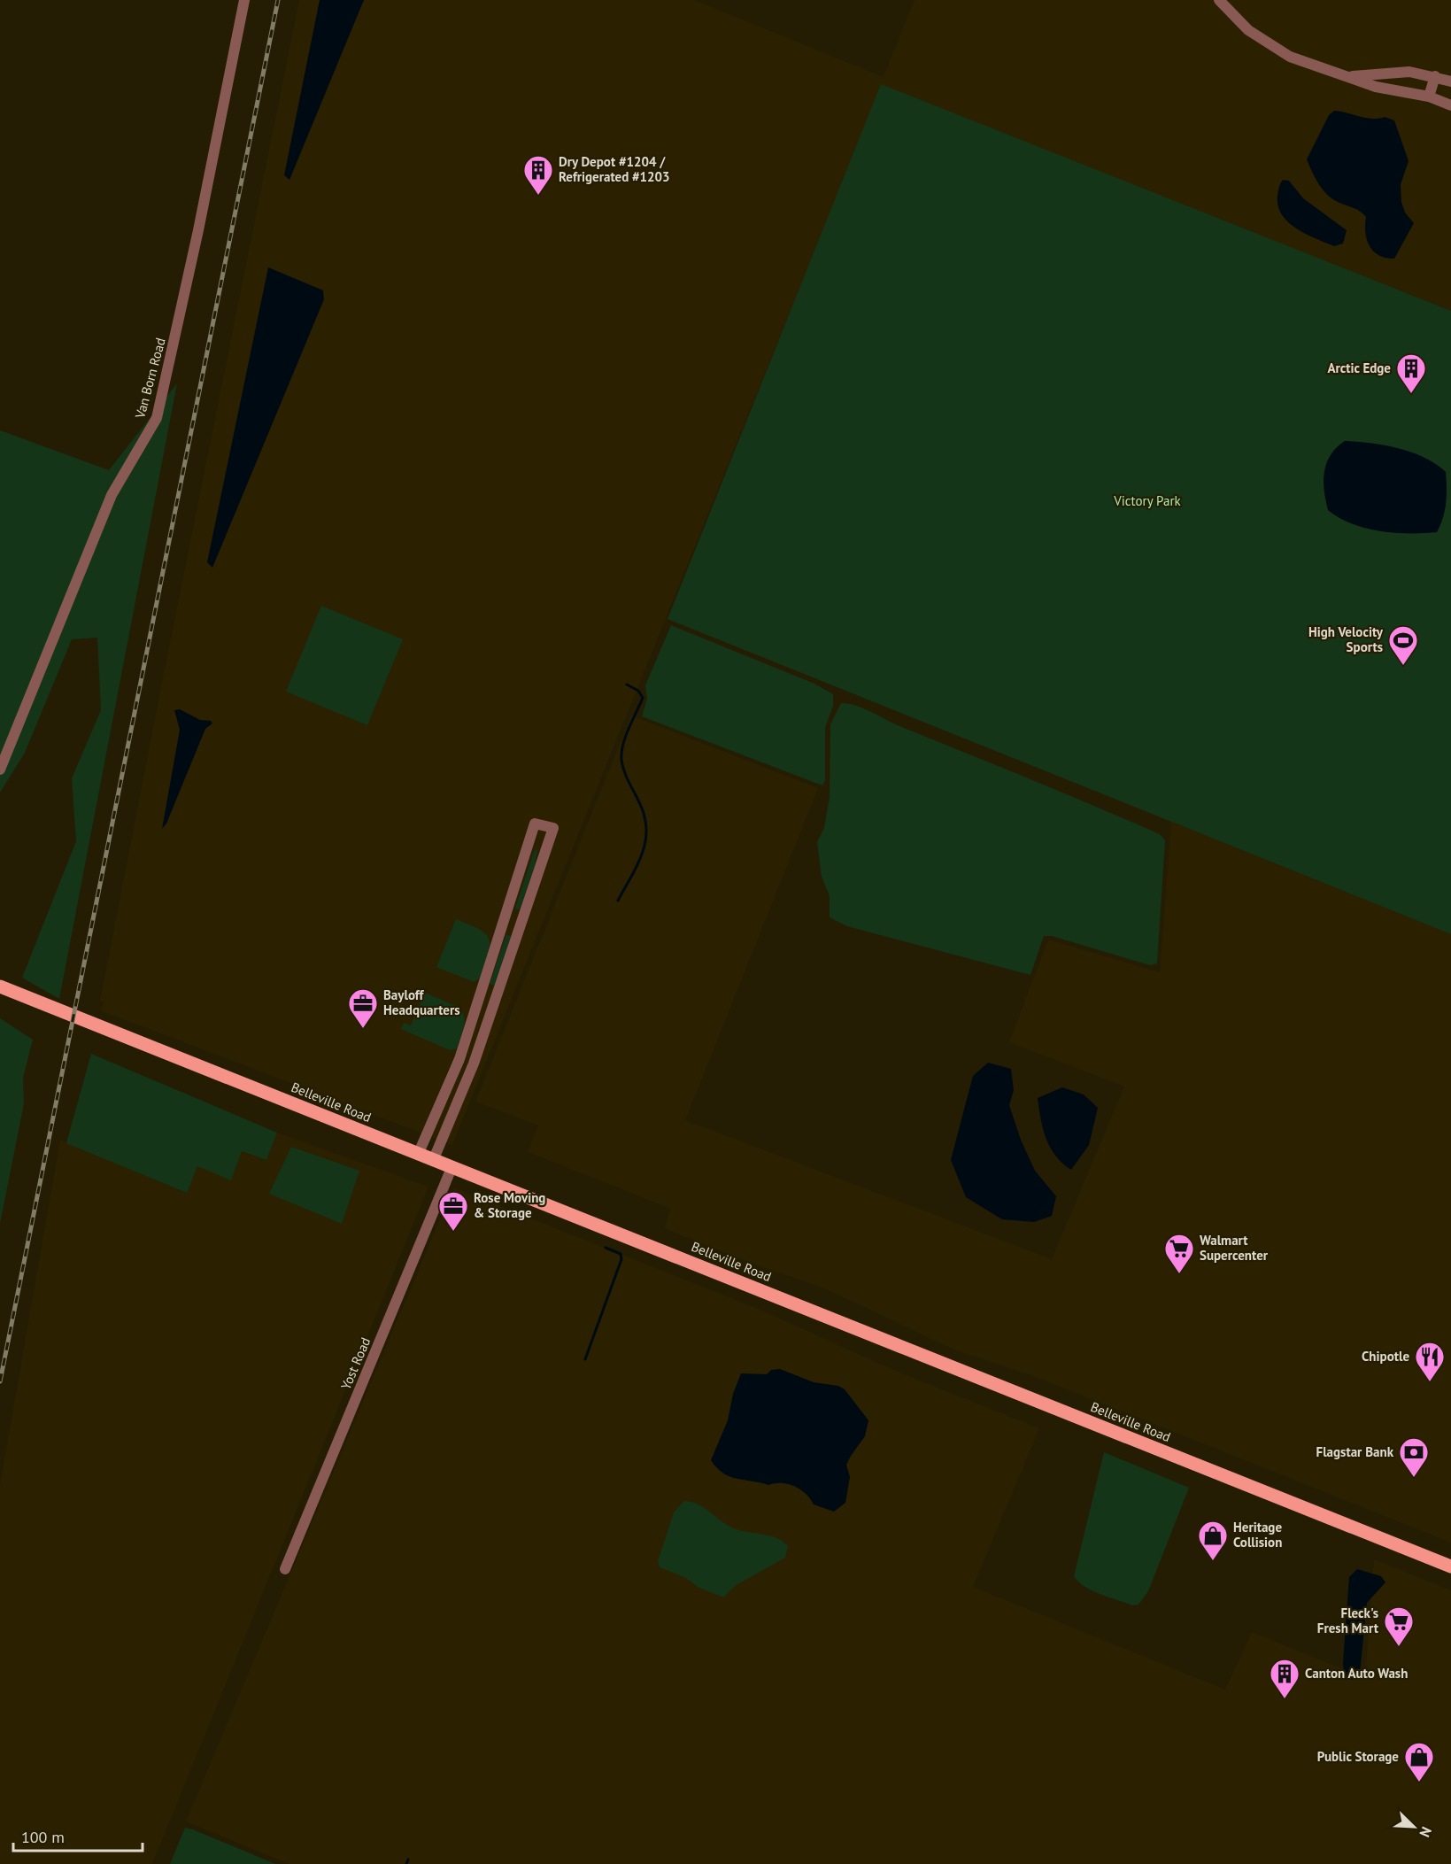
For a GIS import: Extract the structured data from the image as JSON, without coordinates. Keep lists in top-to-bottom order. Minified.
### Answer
{"streets":{"main road":["Belleville Road"],"street":["Van Born Road","Yost Road"]},"crossings":[["Belleville Road","Yost Road"]],"parks":["Victory Park"],"places":{"building":["Dry Depot #1204 / Refrigerated #1203","Arctic Edge","Canton Auto Wash"],"sports":["High Velocity Sports"],"office":["Bayloff Headquarters","Rose Moving & Storage"],"supermarket":["Walmart Supercenter","Fleck's Fresh Mart"],"restaurant":["Chipotle"],"bank":["Flagstar Bank"],"shop":["Heritage Collision","Public Storage"]},"scale_bar":"100 m","north":"bottom right"}
